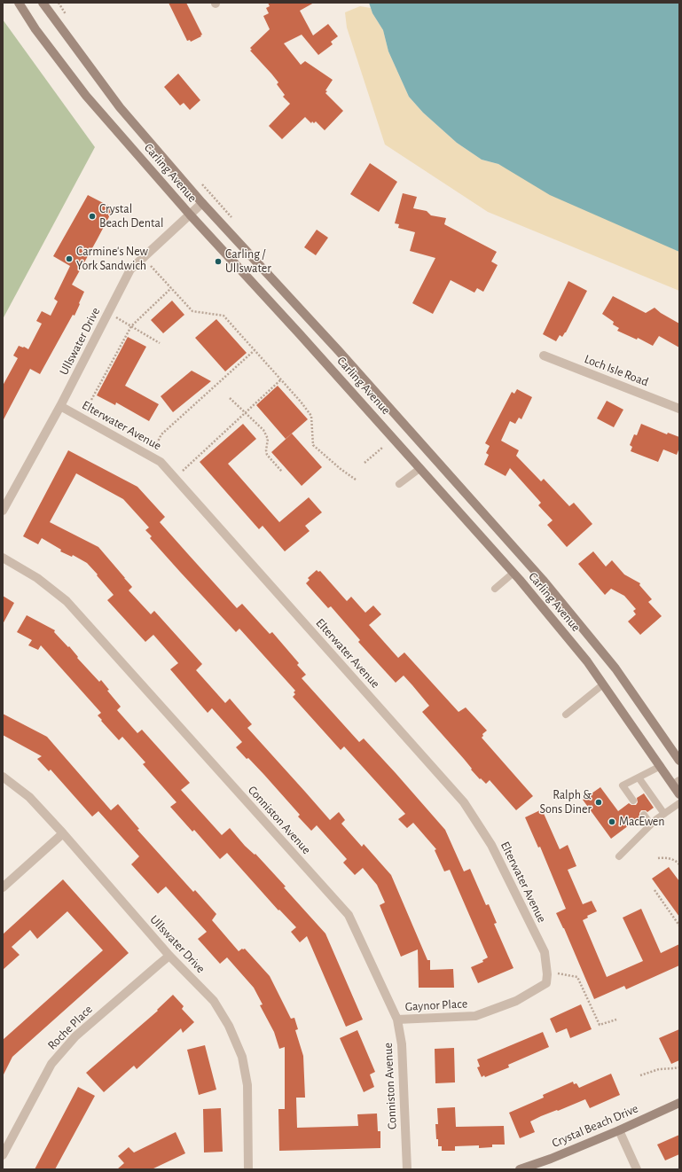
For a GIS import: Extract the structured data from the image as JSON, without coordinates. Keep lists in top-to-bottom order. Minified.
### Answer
{"streets":{"main road":["Carling Avenue","Crystal Beach Drive"],"street":["Ullswater Drive","Loch Isle Road","Elterwater Avenue","Conniston Avenue","Gaynor Place","Roche Place"]},"crossings":[["Carling Avenue","Ullswater Drive"],["Ullswater Drive","Elterwater Avenue"],["Ullswater Drive","Roche Place"],["Elterwater Avenue","Gaynor Place"],["Conniston Avenue","Gaynor Place"]],"places":["Crystal Beach Dental","Carmine's New York Sandwich","Carling / Ullswater","Ralph & Sons Diner","MacEwen"]}
